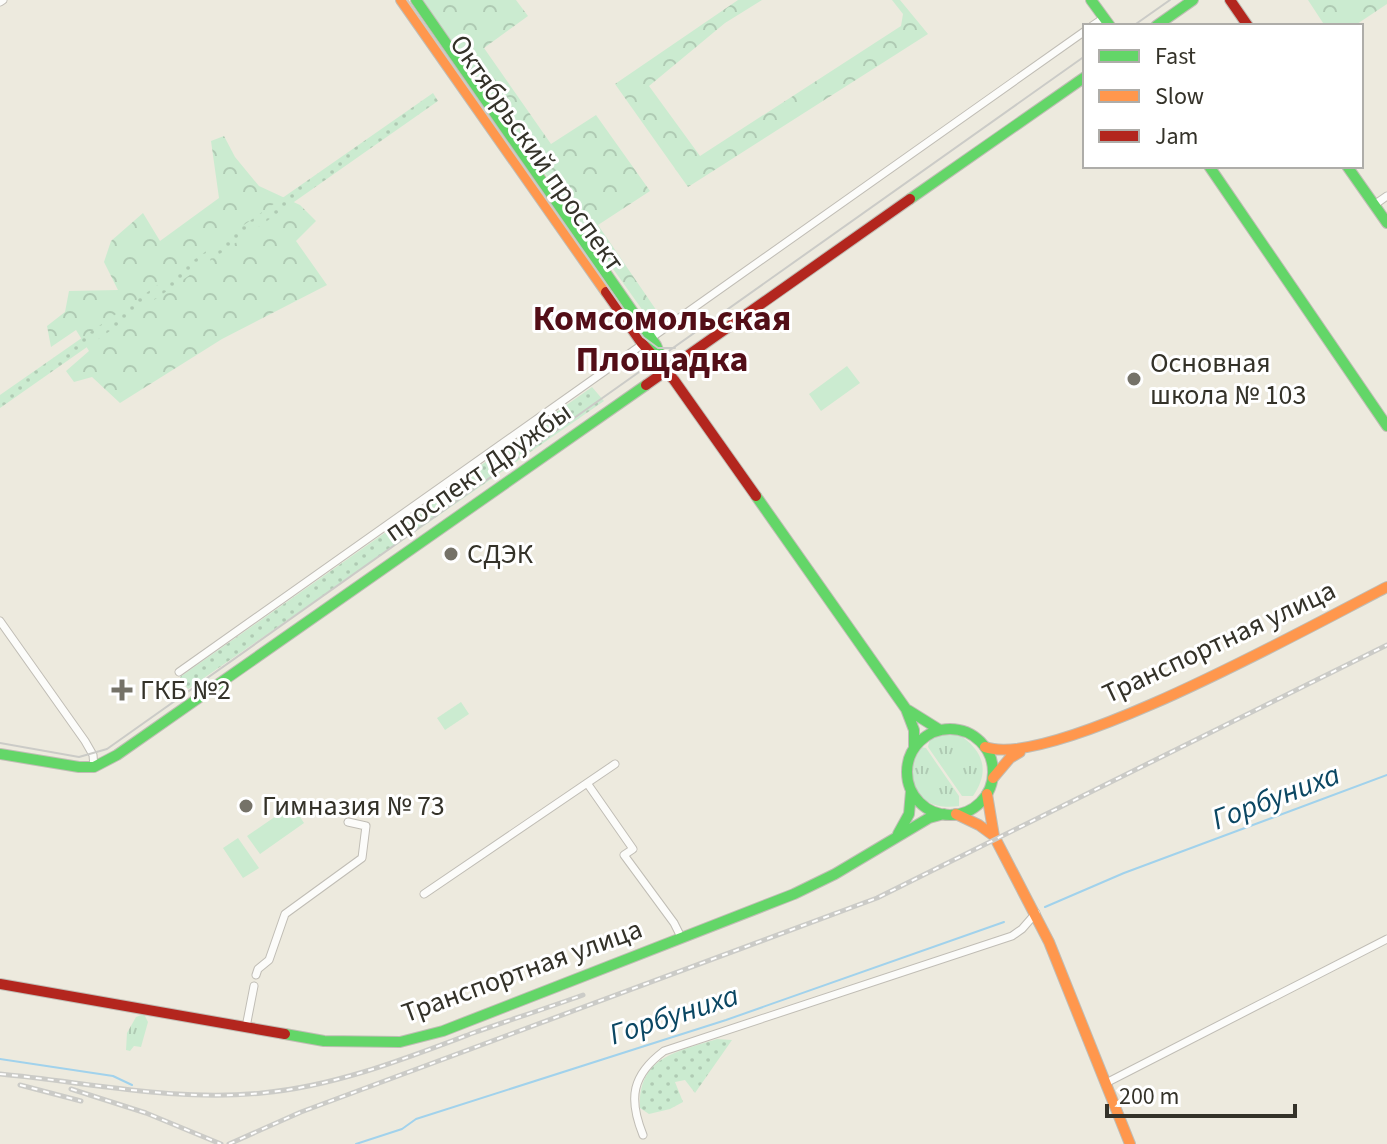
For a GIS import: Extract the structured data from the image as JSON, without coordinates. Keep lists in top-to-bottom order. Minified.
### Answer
{"streets":{"main road":["Октябрьский проспект","проспект Дружбы","Транспортная улица"]},"crossings":[["Октябрьский проспект","проспект Дружбы"],["Октябрьский проспект","Транспортная улица"]],"districts":["Комсомольская Площадка"],"water":["Горбуниха"],"places":{"other":["Основная школа № 103","СДЭК","Гимназия № 73"],"health":["ГКБ №2"]},"legend":["Fast","Slow","Jam"],"scale_bar":"200 m"}
